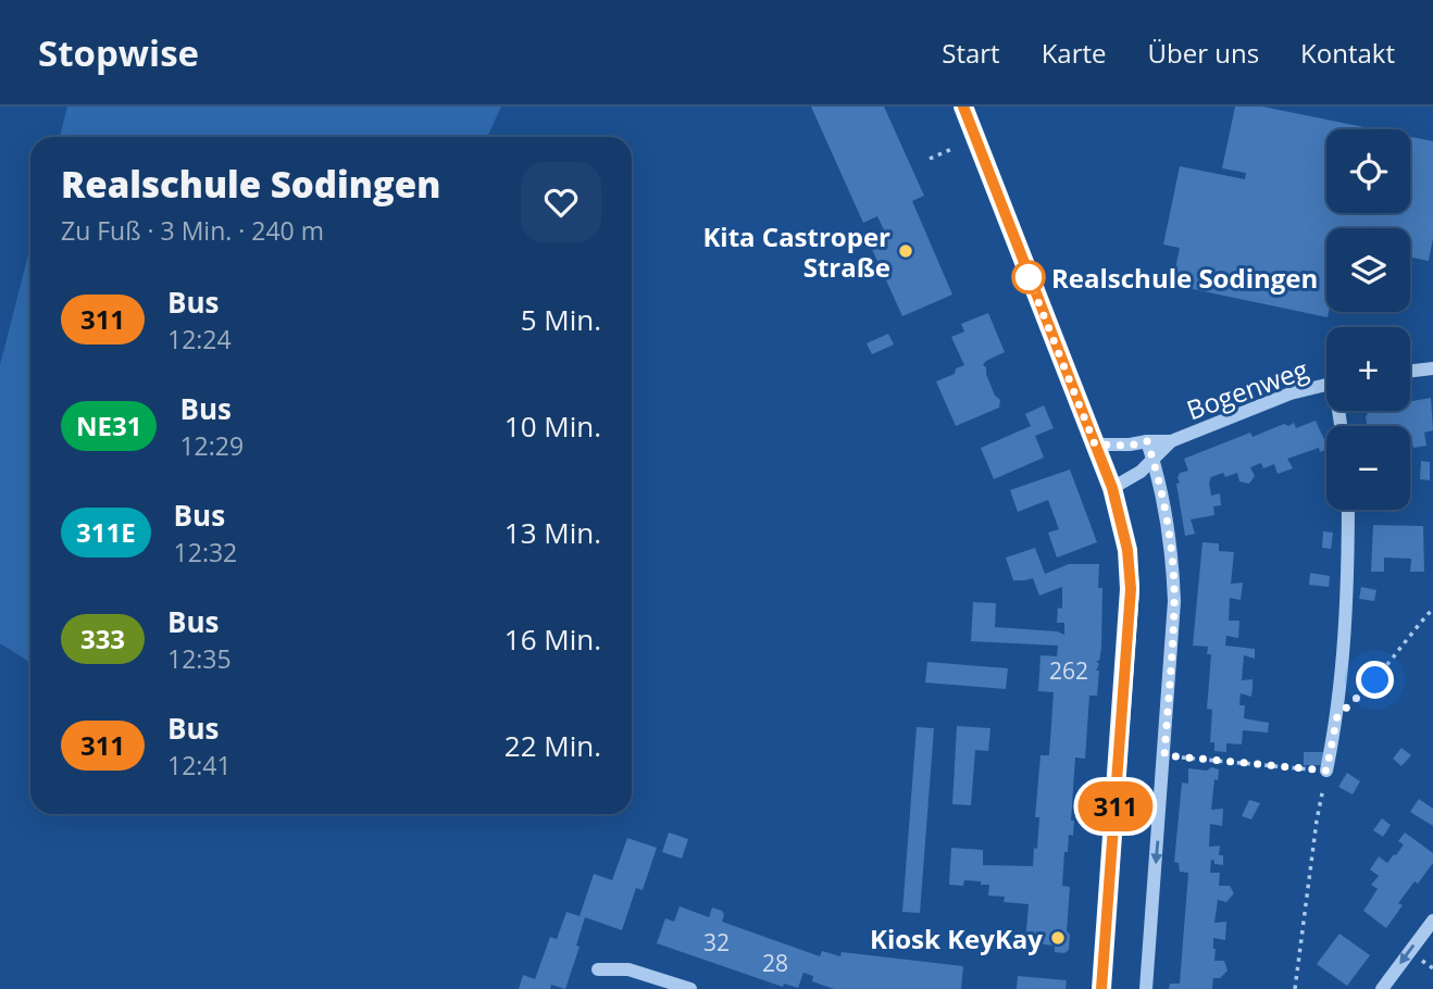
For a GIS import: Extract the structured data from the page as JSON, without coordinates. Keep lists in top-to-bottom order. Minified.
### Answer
{"streets":{"street":["Bogenweg"]},"places":["Kita Castroper Straße","Realschule Sodingen","Kiosk KeyKay"],"lines":["bus line 311"],"house_numbers":["262","32","28"],"page":{"header":"Stopwise","nav":["Start","Karte","Über uns","Kontakt"],"on_map":"311","map_buttons":["+","−"],"heading":["Realschule Sodingen","Zu Fuß · 3 Min. · 240 m"],"list":[{"mark":"311","name":"Bus","note":"12:24","value":"5 Min."},{"mark":"NE31","name":"Bus","note":"12:29","value":"10 Min."},{"mark":"311E","name":"Bus","note":"12:32","value":"13 Min."},{"mark":"333","name":"Bus","note":"12:35","value":"16 Min."},{"mark":"311","name":"Bus","note":"12:41","value":"22 Min."}]}}
